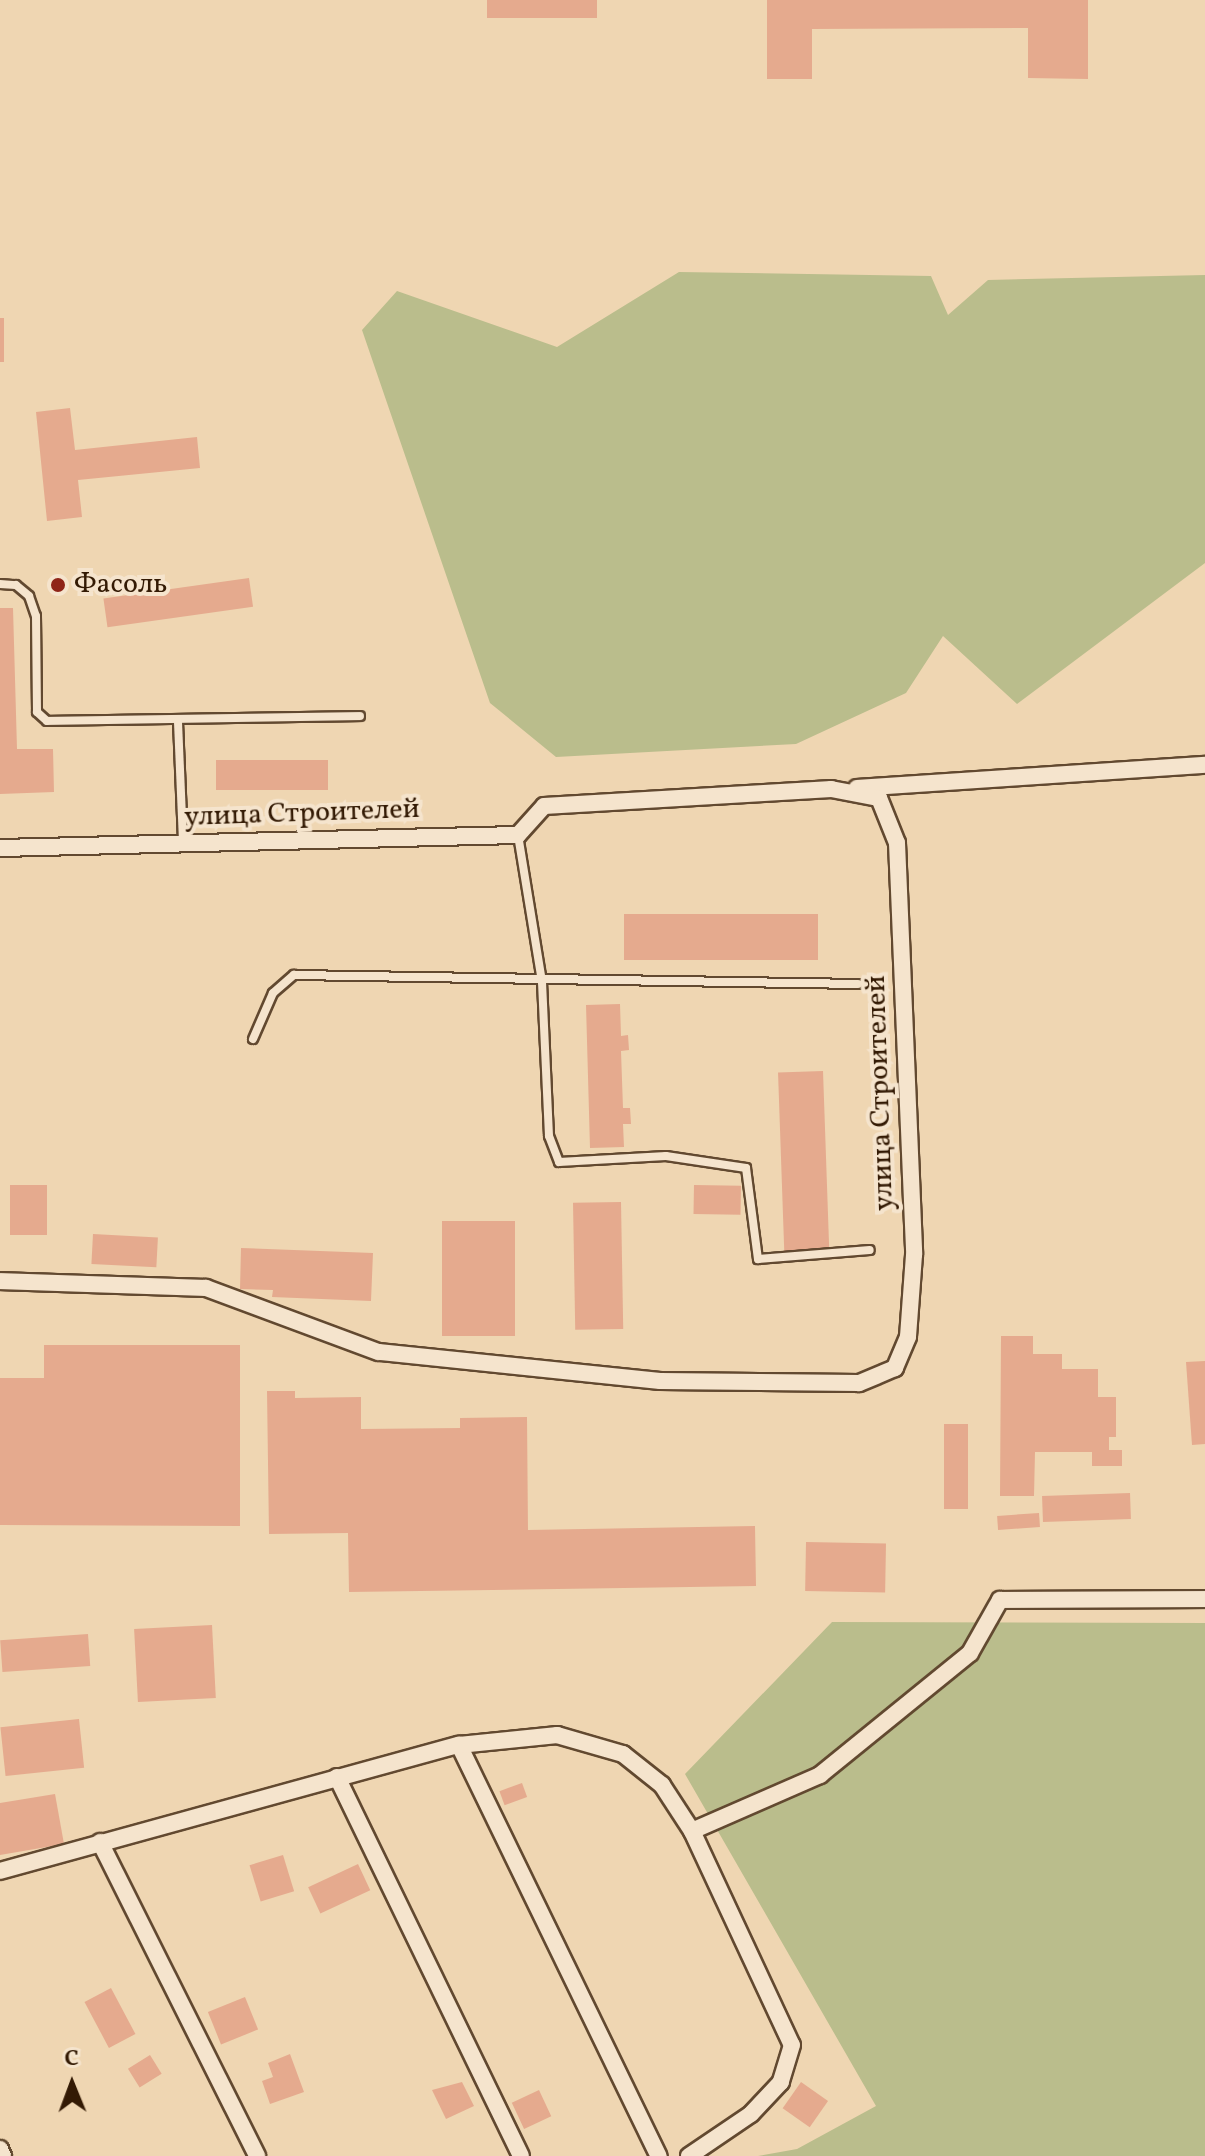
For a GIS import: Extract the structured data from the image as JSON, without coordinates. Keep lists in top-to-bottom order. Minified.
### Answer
{"streets":{"street":["улица Строителей"]},"places":["Фасоль"],"north":"top"}
